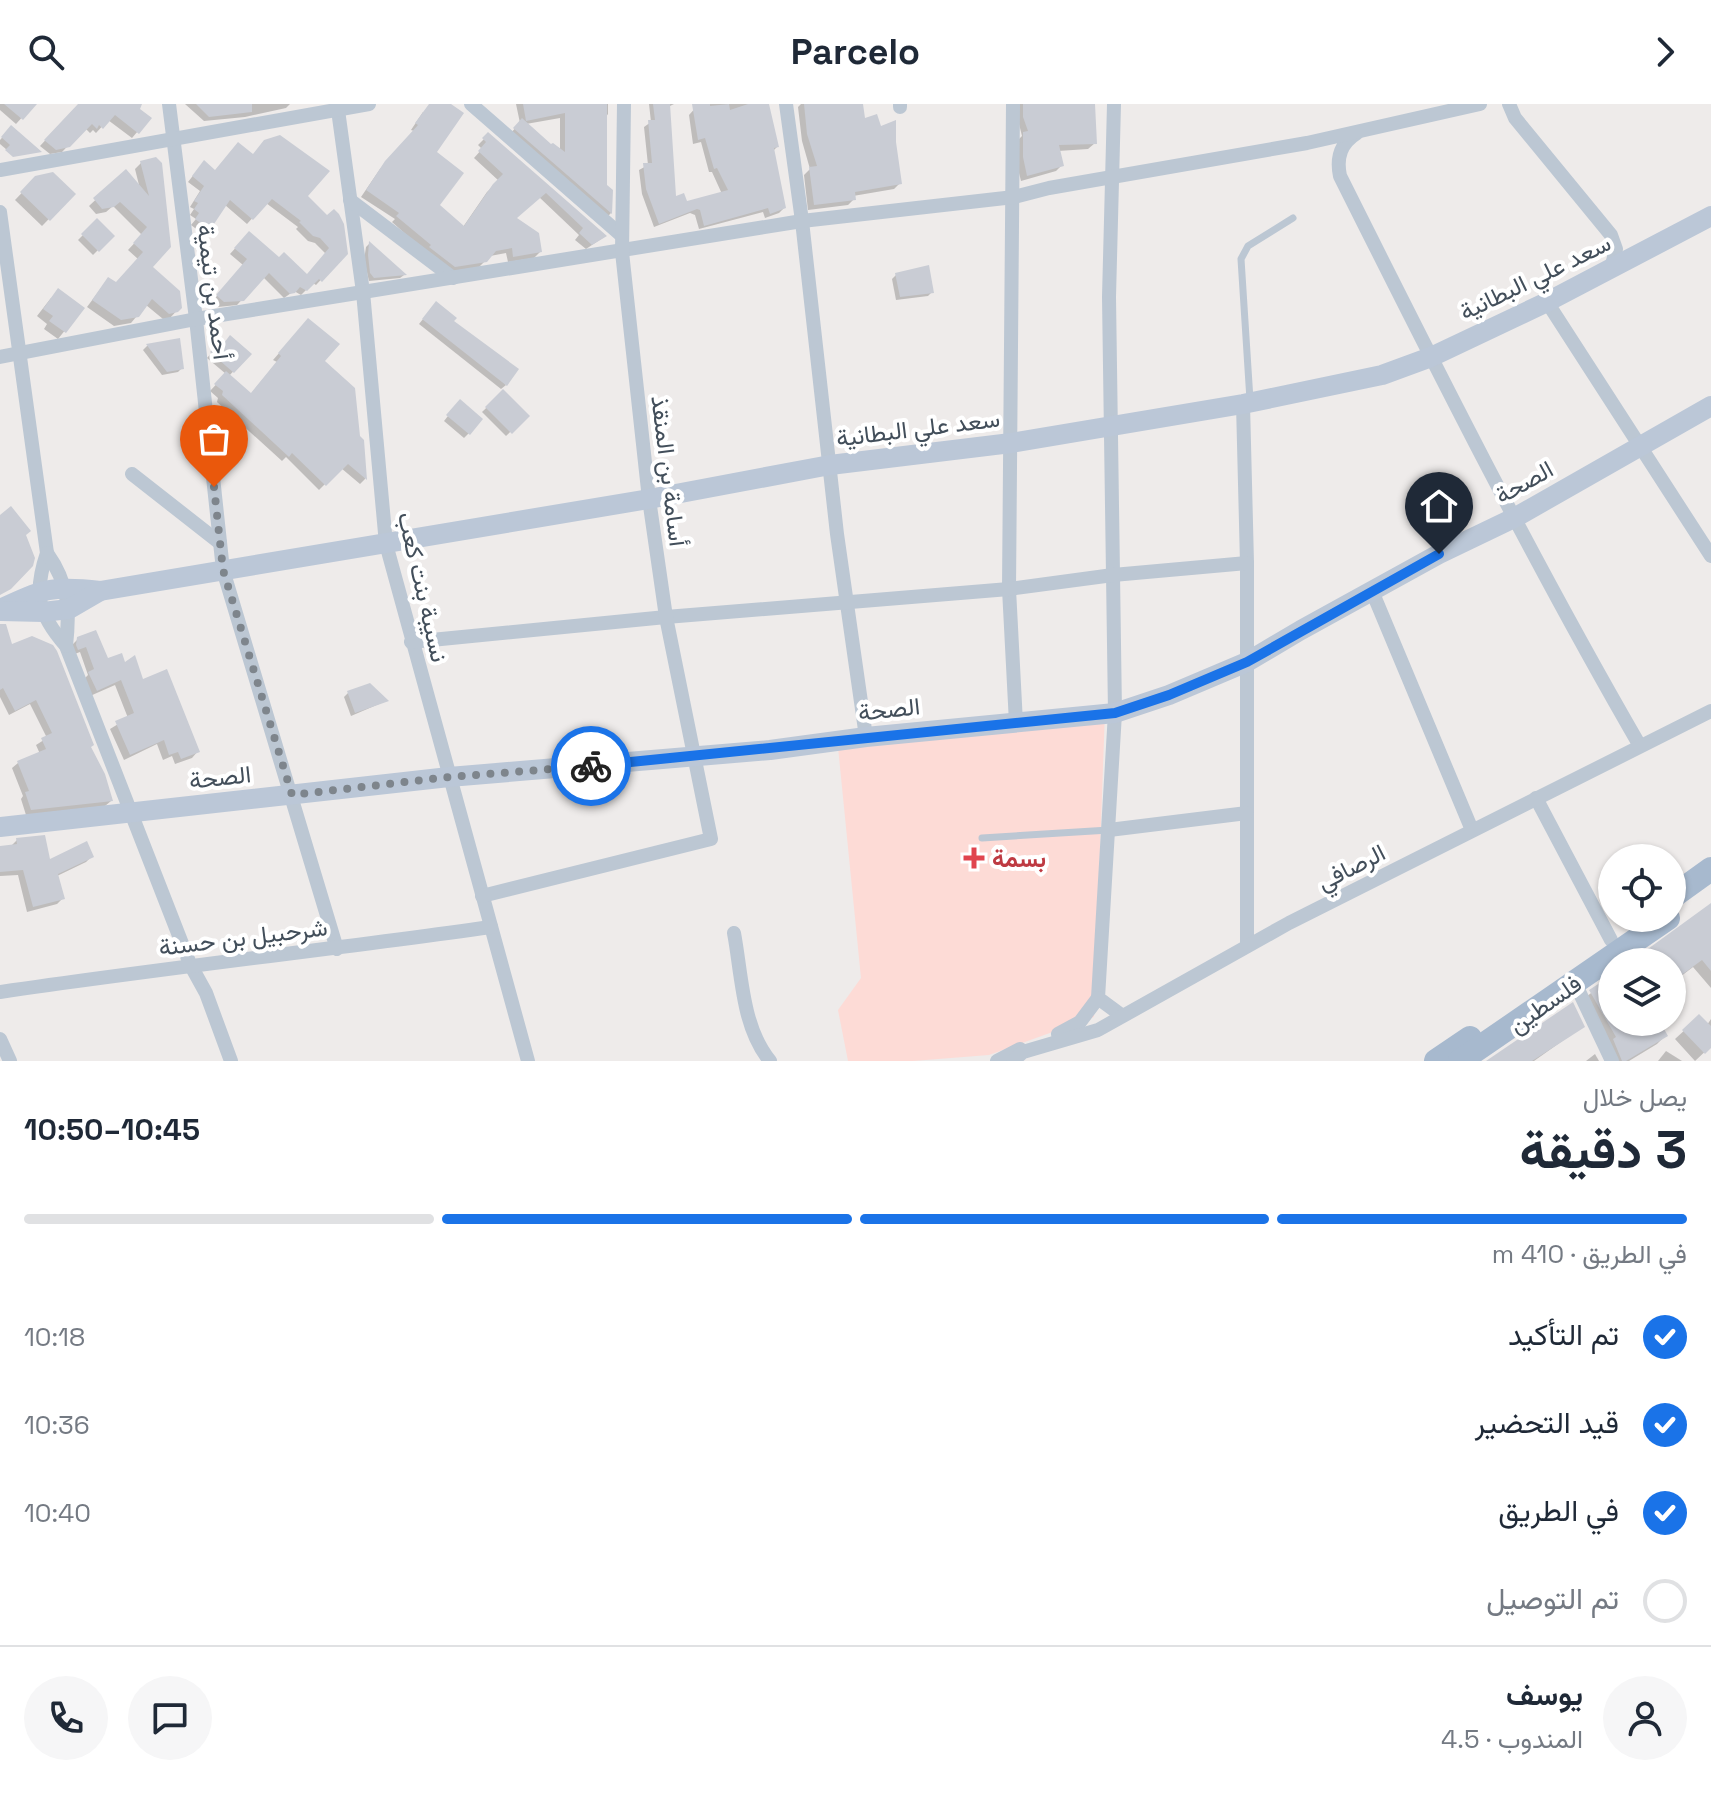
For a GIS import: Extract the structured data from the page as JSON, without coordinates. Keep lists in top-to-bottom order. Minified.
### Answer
{"streets":{"main road":["سعد علي البطانية","الصحة","فلسطين"],"street":["أحمد بن تيمية","أسامة بن المنقذ","نسيبة بنت كعب","الرصافي","شرحبيل بن حسنة"]},"crossings":[["سعد علي البطانية","أحمد بن تيمية"],["سعد علي البطانية","أسامة بن المنقذ"],["سعد علي البطانية","نسيبة بنت كعب"],["أحمد بن تيمية","الصحة"],["أحمد بن تيمية","شرحبيل بن حسنة"],["أسامة بن المنقذ","الصحة"],["أسامة بن المنقذ","نسيبة بنت كعب"],["الصحة","نسيبة بنت كعب"],["نسيبة بنت كعب","شرحبيل بن حسنة"]],"places":{"health":["بسمة"]},"page":{"header":"Parcelo","heading":["3 دقيقة","يصل خلال","10:45–10:50"],"panel":["يوسف","المندوب · 4.5"],"bar":"في الطريق · 410 m","list":[["تم التأكيد","10:18"],["قيد التحضير","10:36"],["في الطريق","10:40"],"تم التوصيل"]}}
